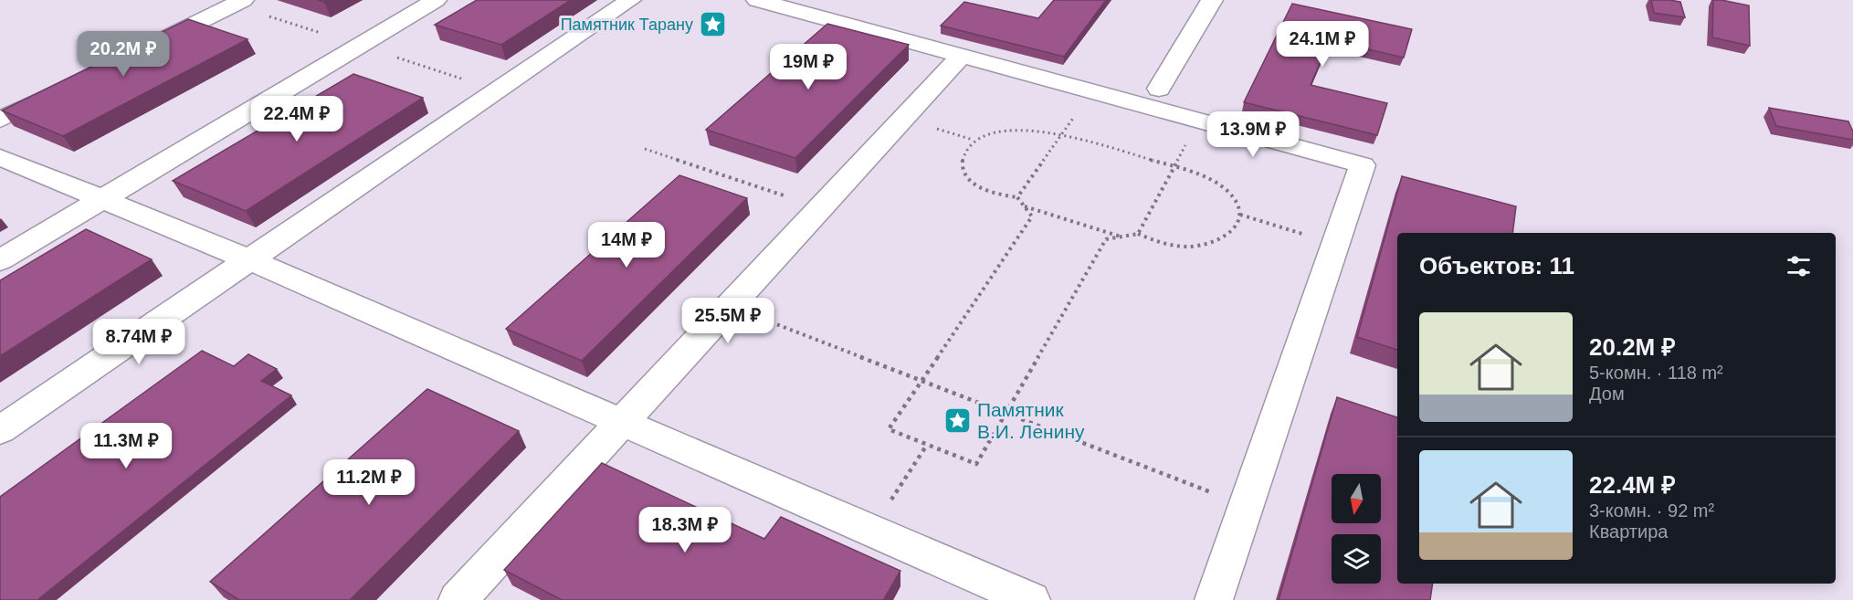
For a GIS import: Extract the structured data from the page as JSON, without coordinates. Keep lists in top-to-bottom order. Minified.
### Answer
{"places":{"place":["Памятник Тарану","Памятник В.И. Ленину"]},"north":"bottom","page":{"price":["24.1M ₽","20.2M ₽","19M ₽","22.4M ₽","13.9M ₽","14M ₽","25.5M ₽","8.74M ₽","11.3M ₽","11.2M ₽","18.3M ₽"],"heading":"Объектов: 11","list":[{"name":"20.2M ₽","note":"5-комн. · 118 m² · Дом"},{"name":"22.4M ₽","note":"3-комн. · 92 m² · Квартира"}]}}
